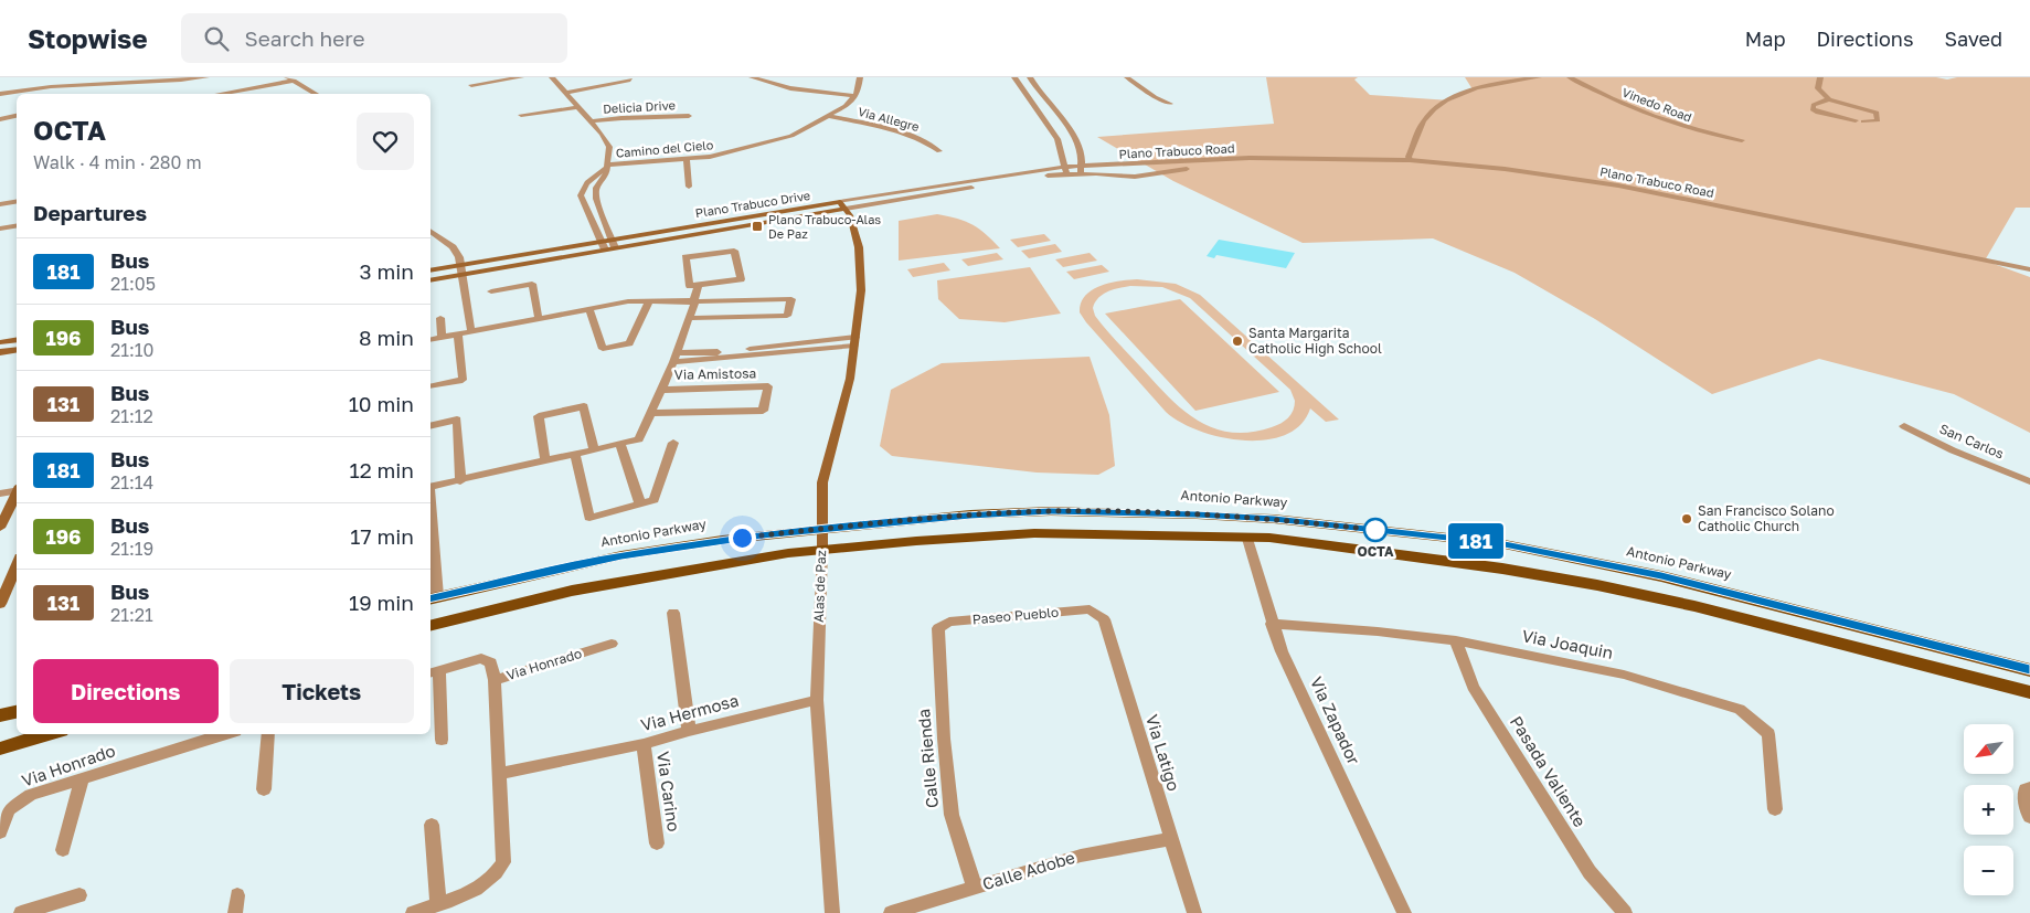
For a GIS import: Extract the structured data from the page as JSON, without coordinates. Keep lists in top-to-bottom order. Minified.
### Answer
{"streets":{"main road":["Plano Trabuco Drive","Antonio Parkway","Alas de Paz"],"street":["Vinedo Road","Delicia Drive","Via Allegre","Camino del Cielo","Plano Trabuco Road","Via Amistosa","San Carlos","Paseo Pueblo","Via Joaquin","Via Honrado","Via Hermosa","Via Zapador","Via Latigo","Calle Rienda","Pasada Valiente","Via Carino","Calle Adobe"]},"crossings":[["Via Allegre","Camino del Cielo"],["Plano Trabuco Road","Plano Trabuco Drive"],["Plano Trabuco Drive","Alas de Paz"],["Via Amistosa","Alas de Paz"],["Antonio Parkway","Alas de Paz"],["Alas de Paz","Via Hermosa"],["Paseo Pueblo","Via Latigo"],["Paseo Pueblo","Calle Rienda"],["Via Joaquin","Via Zapador"],["Via Joaquin","Pasada Valiente"],["Via Hermosa","Via Carino"],["Via Latigo","Calle Adobe"],["Calle Rienda","Calle Adobe"]],"places":{"transit":["Plano Trabuco-Alas De Paz"],"other":["Santa Margarita Catholic High School","San Francisco Solano Catholic Church","OCTA"]},"lines":["bus line 181"],"north":"bottom left","page":{"header":"Stopwise","search":"Search here","nav":["Map","Directions","Saved"],"on_map":"181","heading":[["OCTA","Walk · 4 min · 280 m"],"Departures"],"list":[{"mark":"181","name":"Bus","note":"21:05","value":"3 min"},{"mark":"196","name":"Bus","note":"21:10","value":"8 min"},{"mark":"131","name":"Bus","note":"21:12","value":"10 min"},{"mark":"181","name":"Bus","note":"21:14","value":"12 min"},{"mark":"196","name":"Bus","note":"21:19","value":"17 min"},{"mark":"131","name":"Bus","note":"21:21","value":"19 min"}],"buttons":["Directions","Tickets"],"map_buttons":["+","−"]}}
